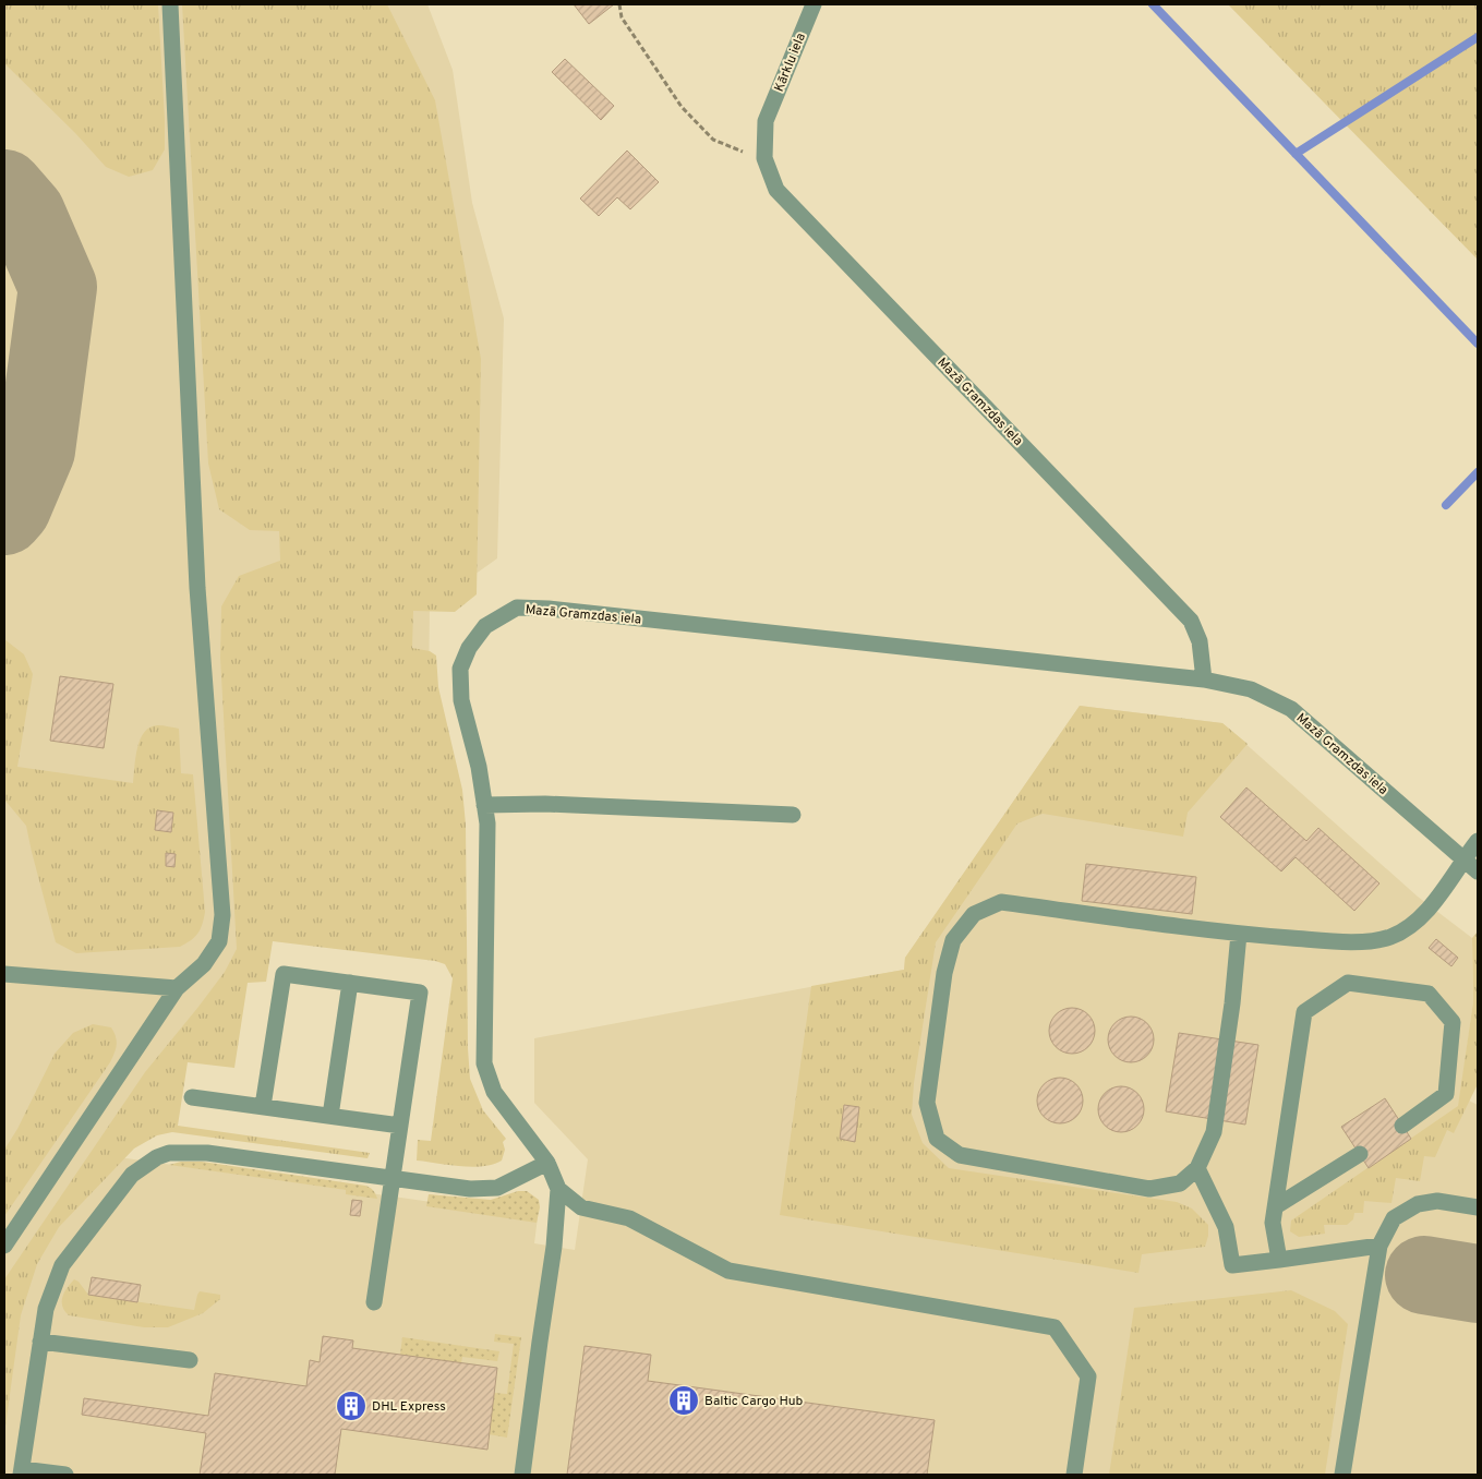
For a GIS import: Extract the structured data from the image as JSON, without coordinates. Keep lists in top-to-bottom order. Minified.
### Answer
{"streets":{"street":["Kārklu iela","Mazā Gramzdas iela"]},"crossings":[["Kārklu iela","Mazā Gramzdas iela"]],"places":{"building":["Baltic Cargo Hub","DHL Express"]}}
